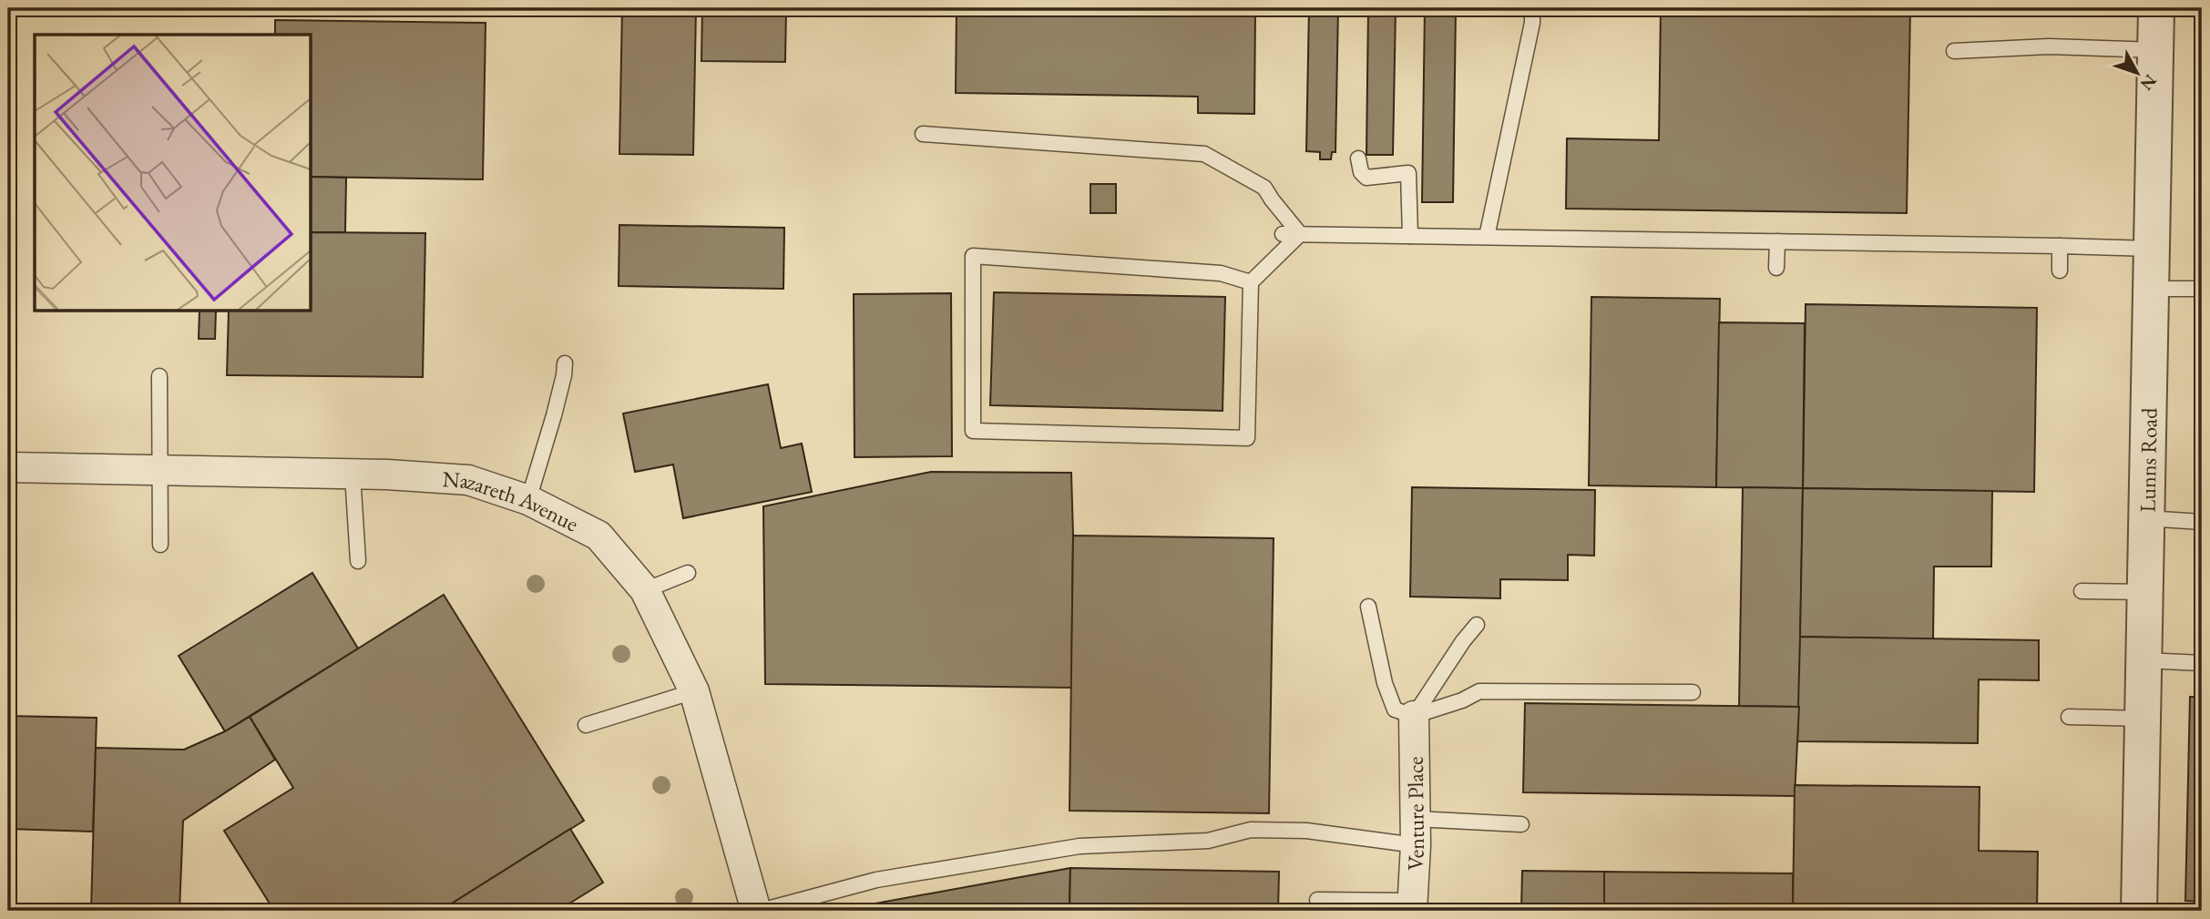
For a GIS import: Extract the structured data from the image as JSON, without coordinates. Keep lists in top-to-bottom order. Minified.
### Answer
{"streets":{"street":["Lunns Road","Nazareth Avenue","Venture Place"]},"north":"bottom right"}
